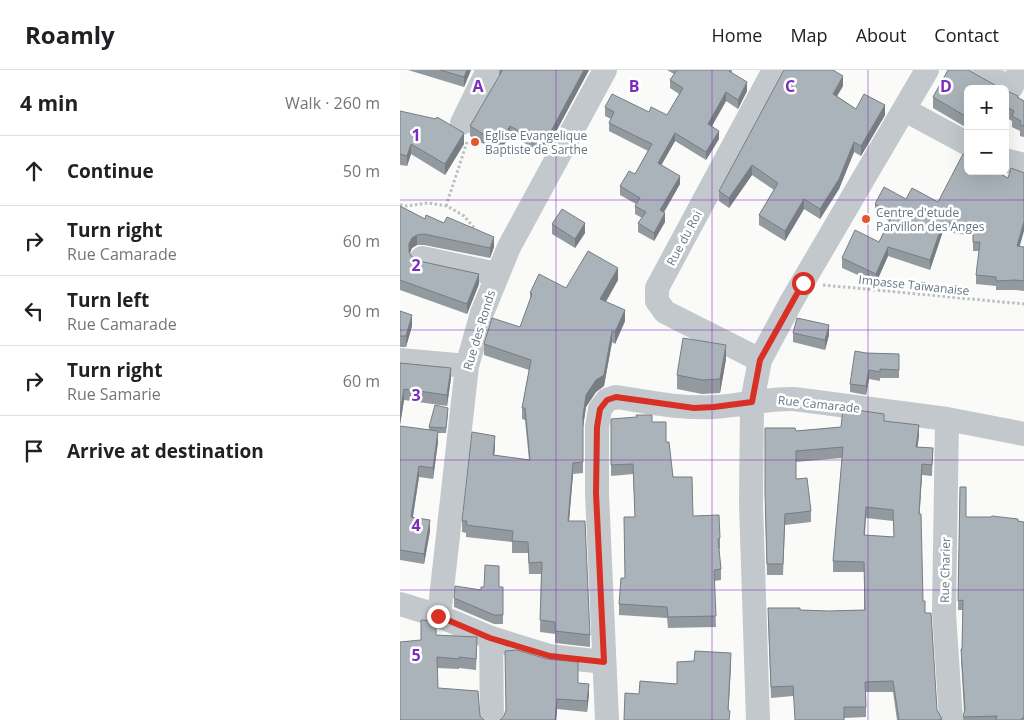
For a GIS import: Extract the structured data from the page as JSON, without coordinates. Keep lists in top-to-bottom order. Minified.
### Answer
{"streets":{"street":["Rue du Roi","Rue des Ronds","Rue Camarade","Rue Charier"],"path":["Impasse Taïwanaise"]},"crossings":[["Rue Camarade","Rue Charier"]],"places":["Eglise Evangelique Baptiste de Sarthe","Centre d'etude Parvillon des Anges"],"page":{"header":"Roamly","nav":["Home","Map","About","Contact"],"heading":["4 min","Walk · 260 m"],"map_buttons":["+","−"],"list":[["Continue","50 m"],["Turn right","Rue Camarade","60 m"],["Turn left","Rue Camarade","90 m"],["Turn right","Rue Samarie","60 m"],"Arrive at destination"]},"grid":{"columns":["A","B","C","D"],"rows":["1","2","3","4","5"]}}
